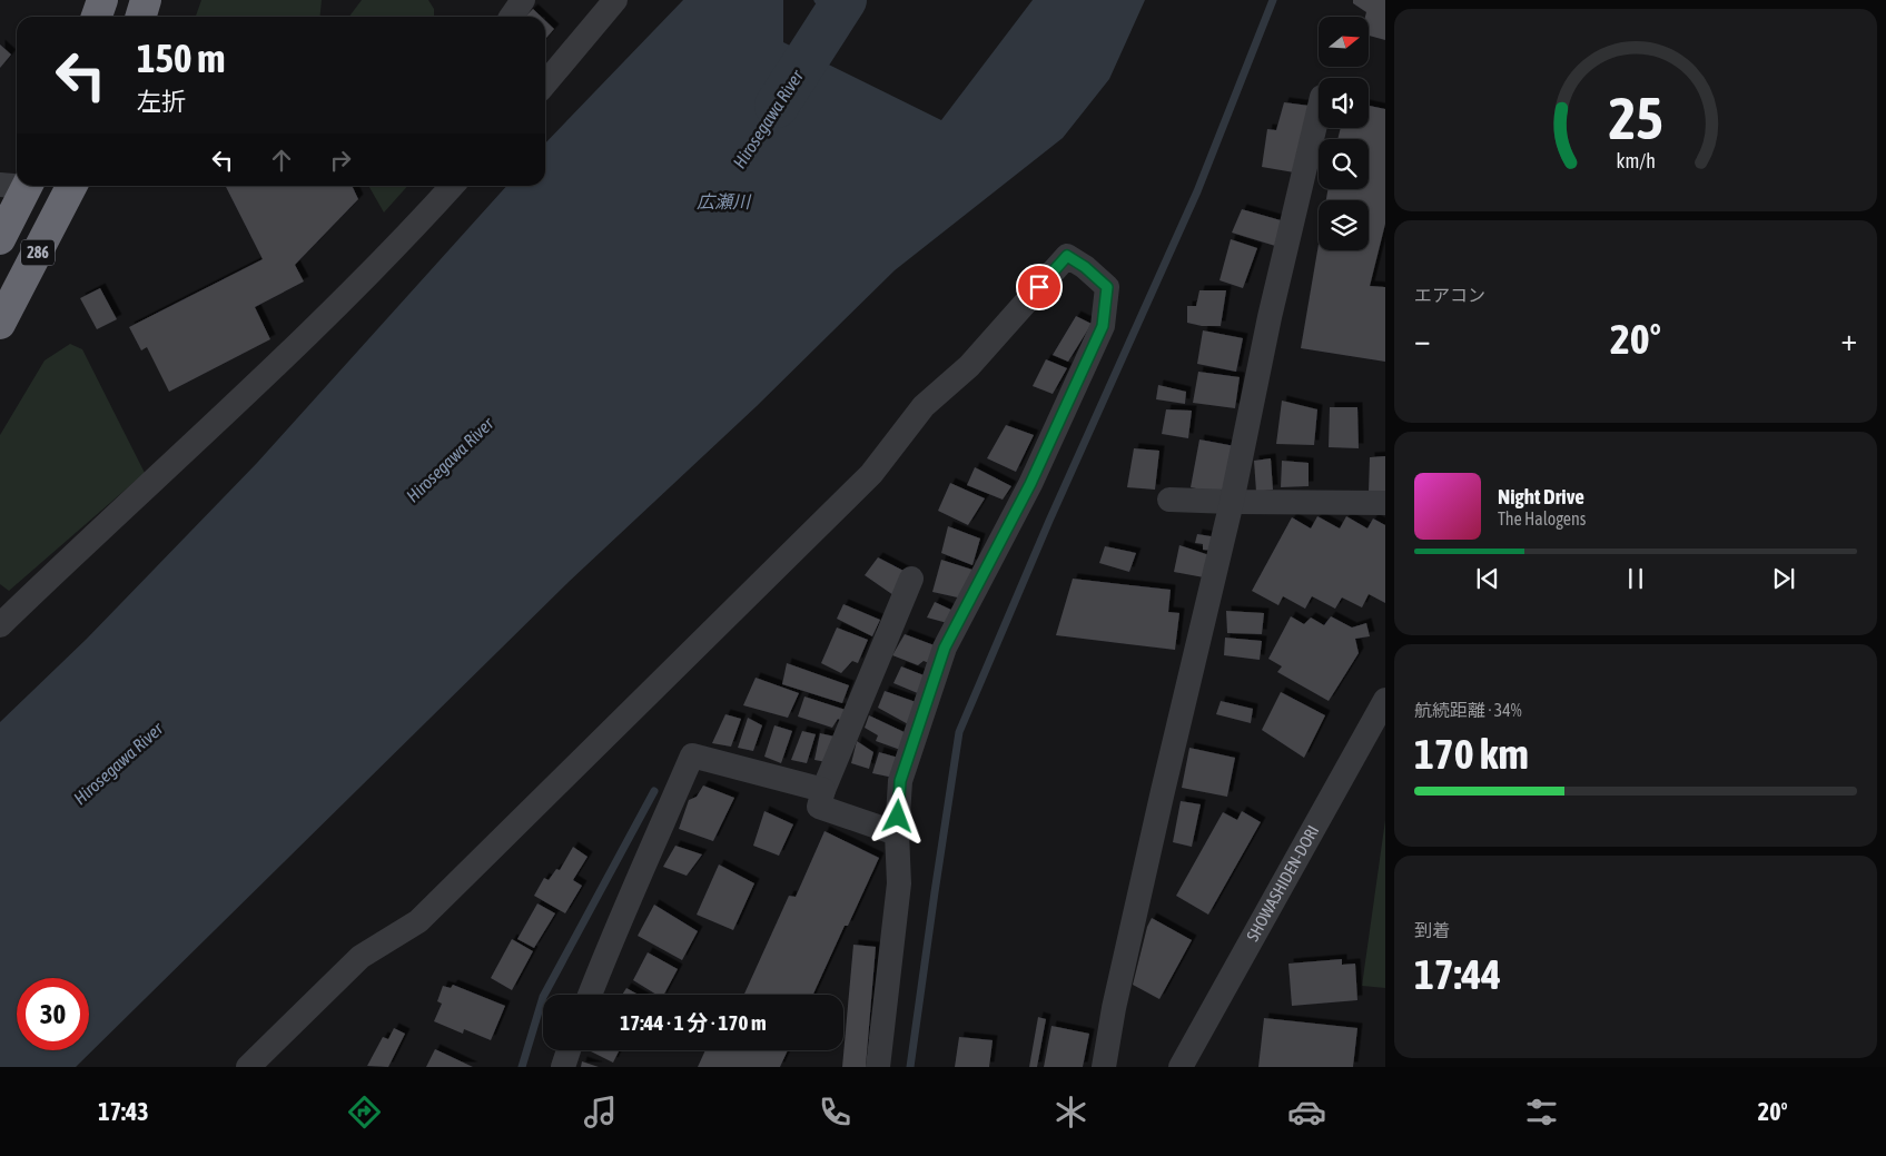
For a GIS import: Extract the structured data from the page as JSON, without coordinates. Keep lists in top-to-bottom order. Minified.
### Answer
{"streets":{"highway":["286"],"street":["SHOWASHIDEN-DORI"]},"water":["Hirosegawa River","広瀬川"],"north":"right","page":{"turn":["150 m","左折"],"tile":["エアコン",["航続距離 · 34%","170 km"],["到着","17:44"]],"heat":["−","20°","+"],"song":["Night Drive","The Halogens"],"limit":"30","trip":"17:44 · 1 分 · 170 m","tabs":["17:43","20°"],"gauge":["25","km/h"]}}
